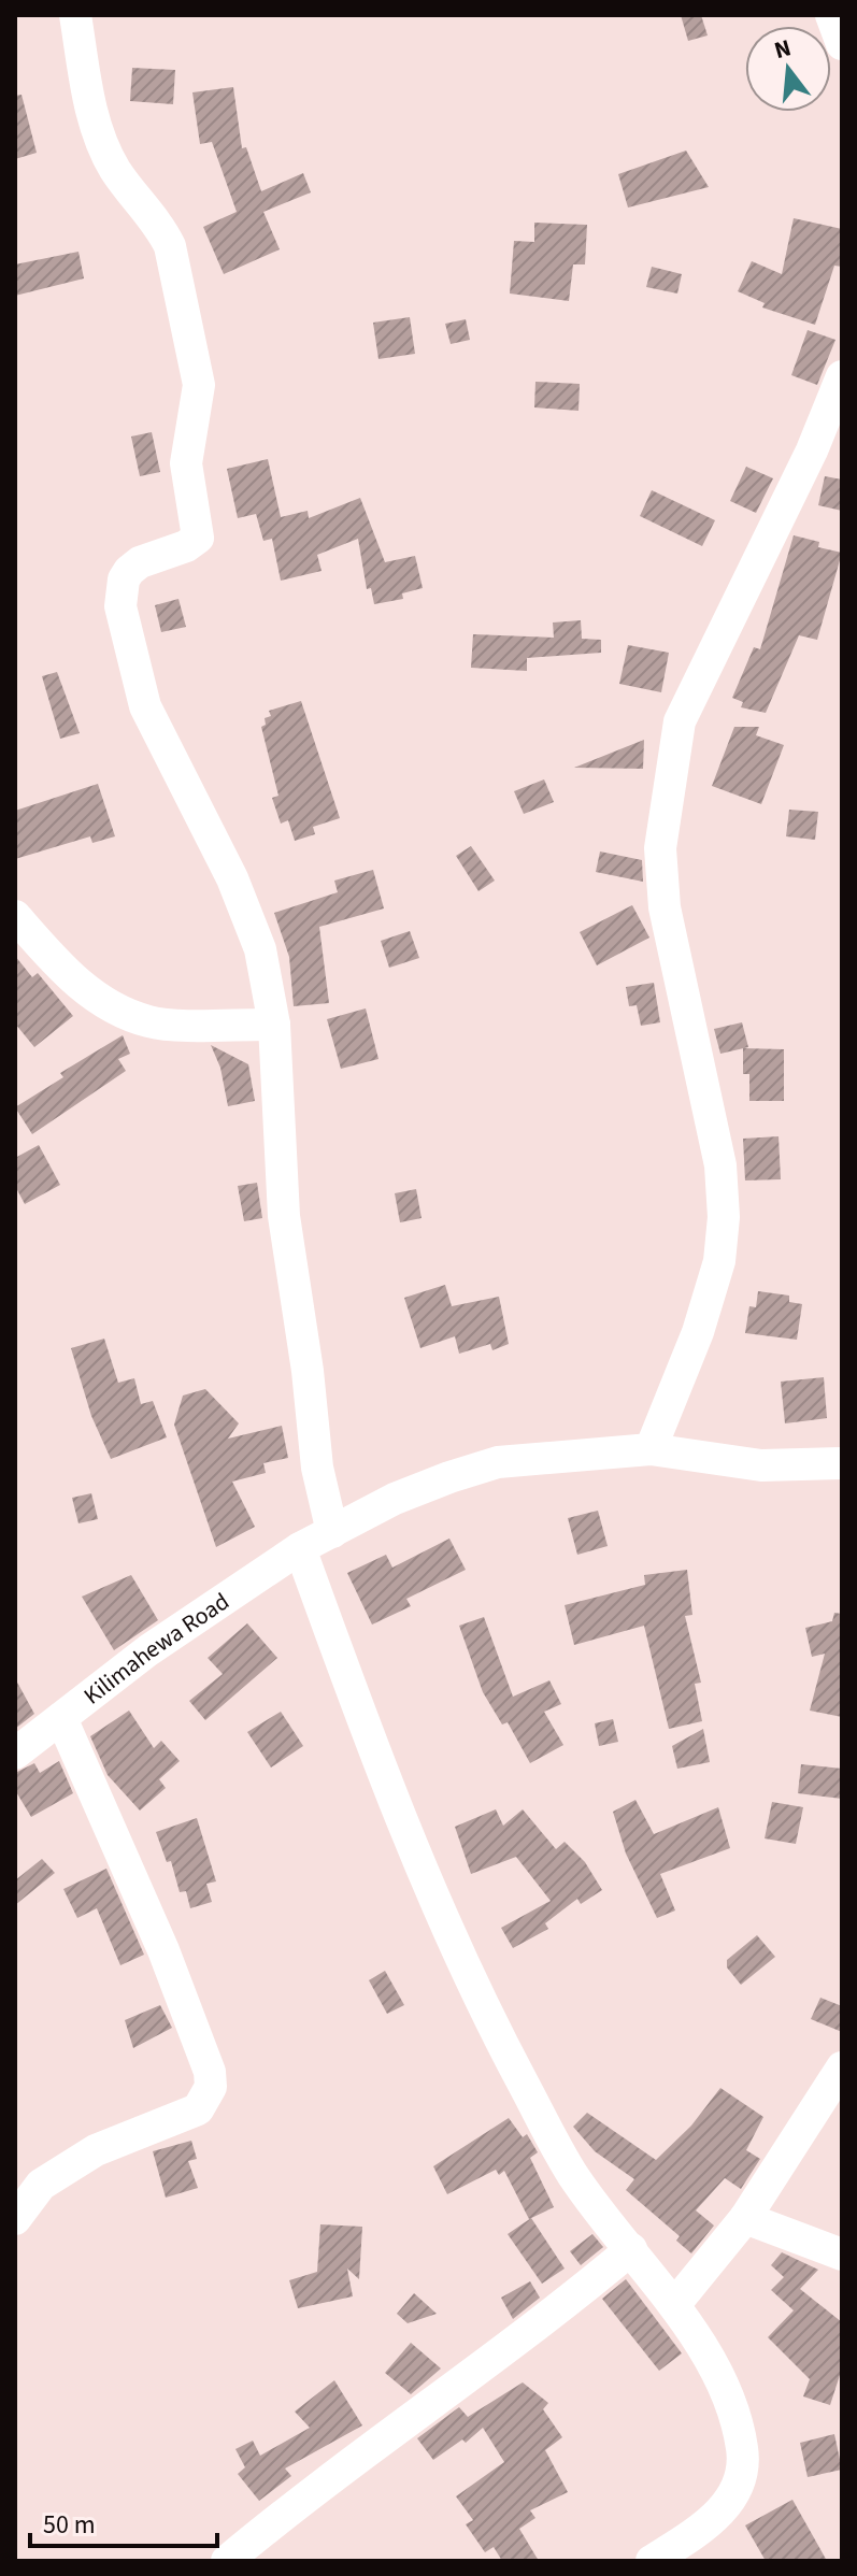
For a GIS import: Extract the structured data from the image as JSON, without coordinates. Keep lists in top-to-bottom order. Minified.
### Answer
{"streets":{"street":["Kilimahewa Road"]},"scale_bar":"50 m","north":"top"}
